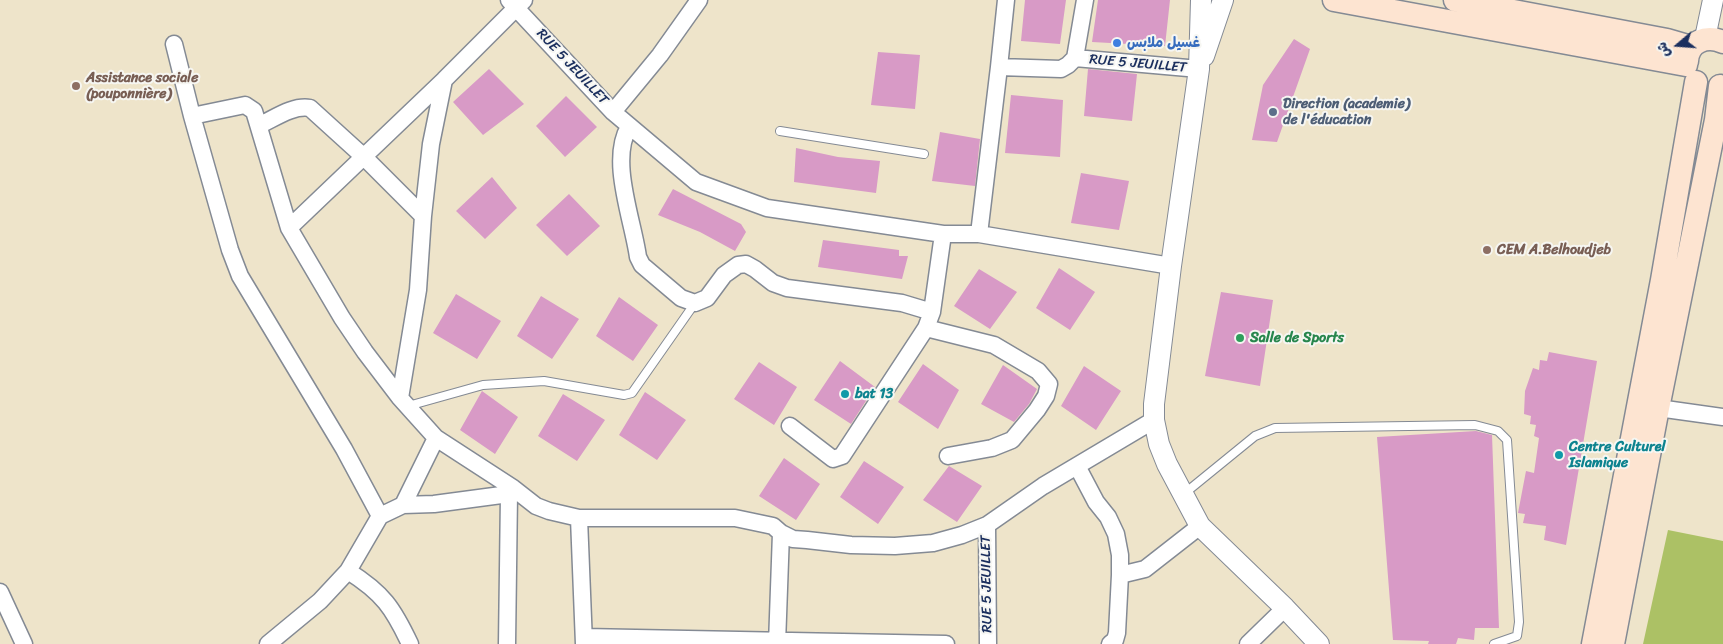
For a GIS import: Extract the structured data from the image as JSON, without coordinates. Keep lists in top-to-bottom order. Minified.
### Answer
{"streets":{"street":["RUE 5 JEUILLET"]},"places":["غسيل ملابس","Assistance sociale (pouponnière)","Direction (academie) de l'éducation","CEM A.Belhoudjeb","Salle de Sports","bat 13","Centre Culturel Islamique"],"north":"left"}
